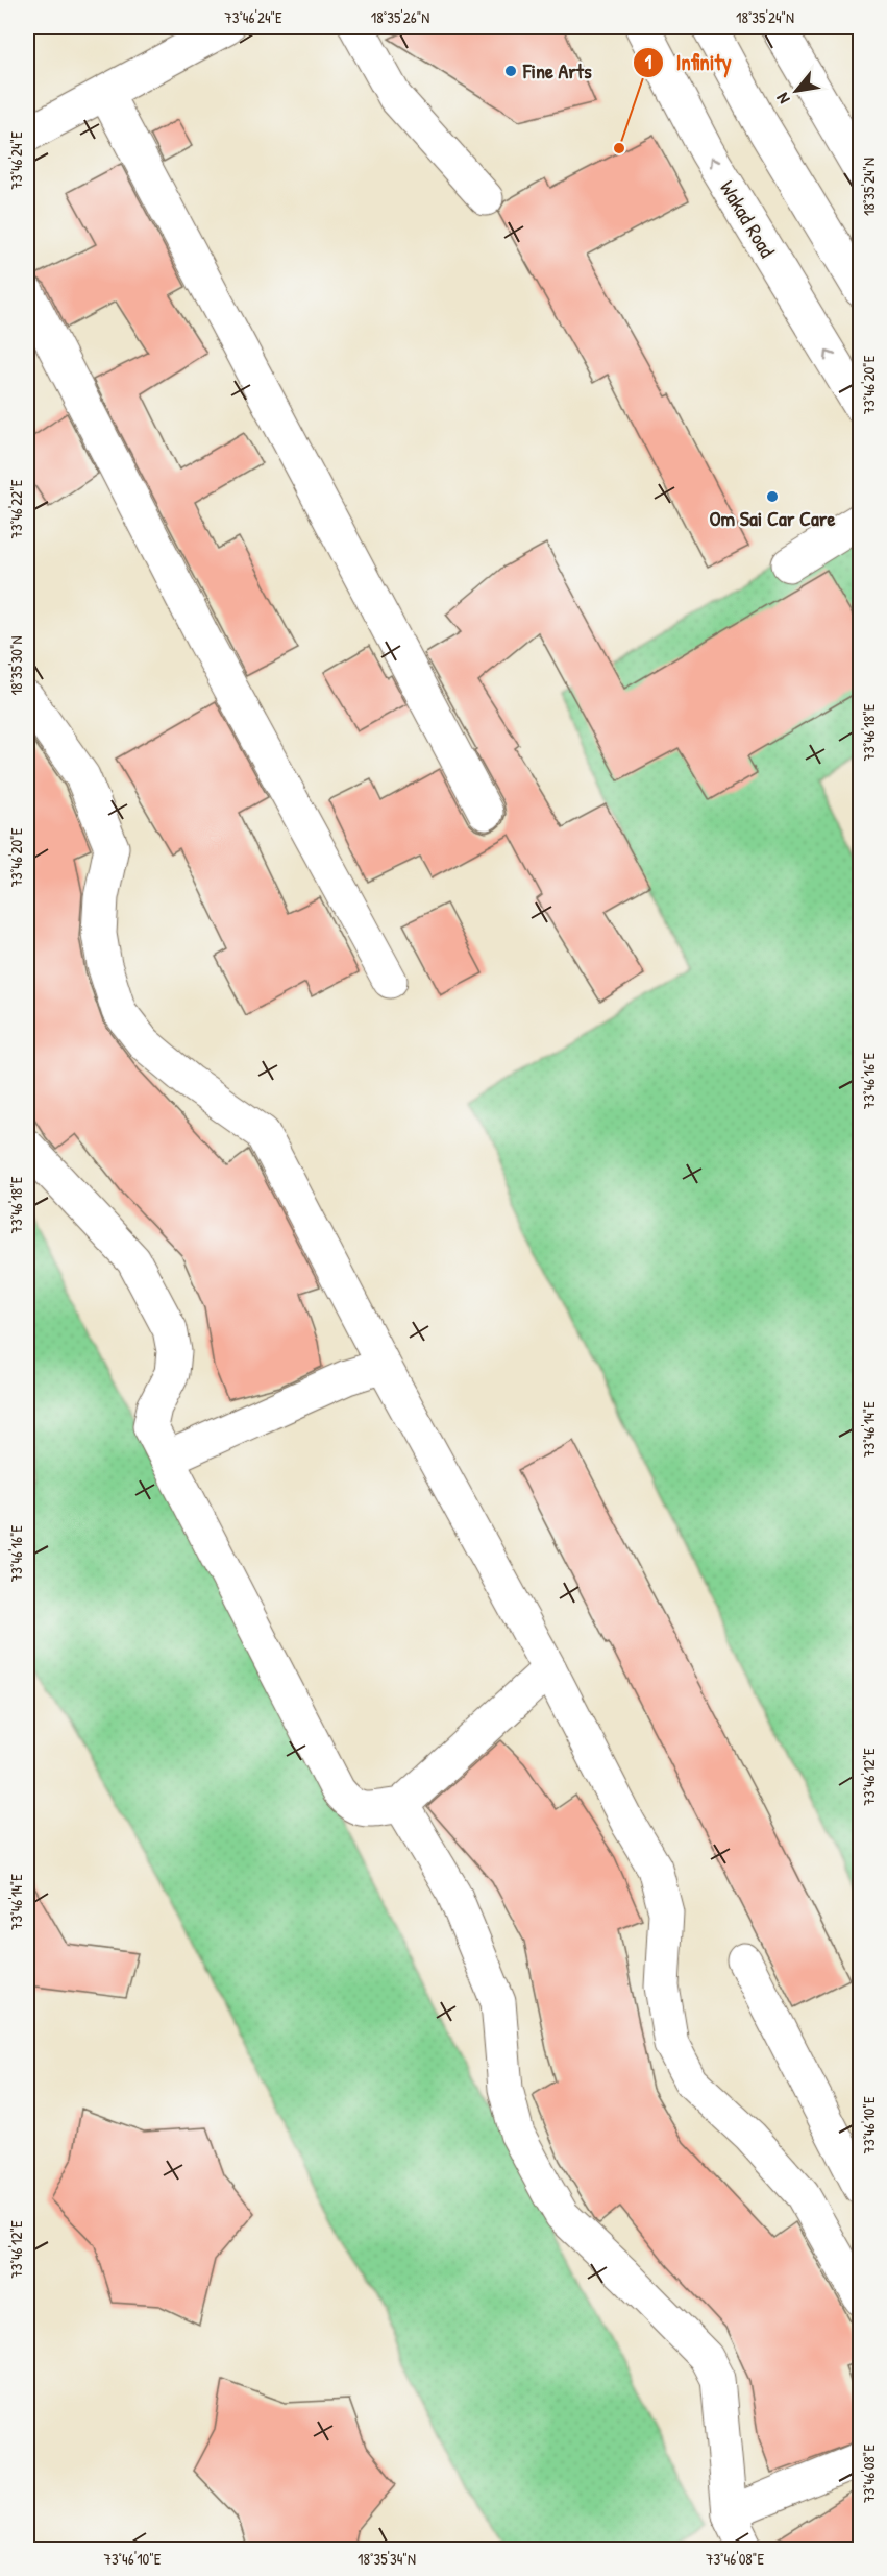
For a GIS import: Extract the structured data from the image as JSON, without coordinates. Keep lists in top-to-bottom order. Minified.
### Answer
{"streets":{"street":["Wakad Road"]},"places":["Fine Arts","Infinity","Om Sai Car Care"],"north":"bottom left","coordinates":["73°46'24\"E","18°35'26\"N","18°35'24\"N","73°46'20\"E","73°46'22\"E","18°35'30\"N","73°46'18\"E","73°46'16\"E","73°46'14\"E","73°46'12\"E","73°46'10\"E","73°46'08\"E","18°35'34\"N"]}
